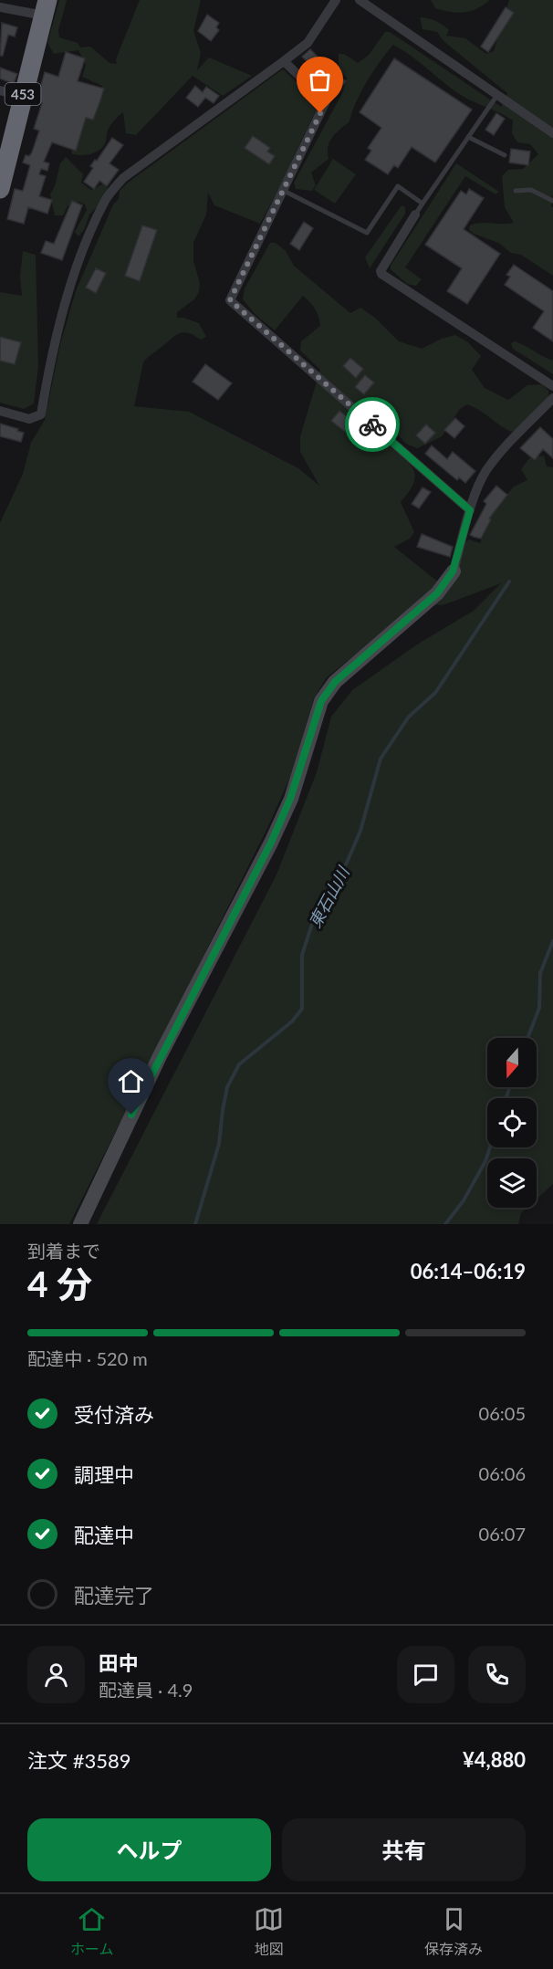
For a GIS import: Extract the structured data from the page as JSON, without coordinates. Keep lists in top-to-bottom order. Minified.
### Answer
{"streets":{"highway":["453"]},"water":["東石山川"],"north":"bottom","page":{"heading":["4 分","到着まで","06:14–06:19"],"panel":["田中","配達員 · 4.9","注文 #3589","¥4,880"],"bar":"配達中 · 520 m","list":[["受付済み","06:05"],["調理中","06:06"],["配達中","06:07"],"配達完了"],"buttons":["ヘルプ","共有"],"tabs":["ホーム","地図","保存済み"]}}
